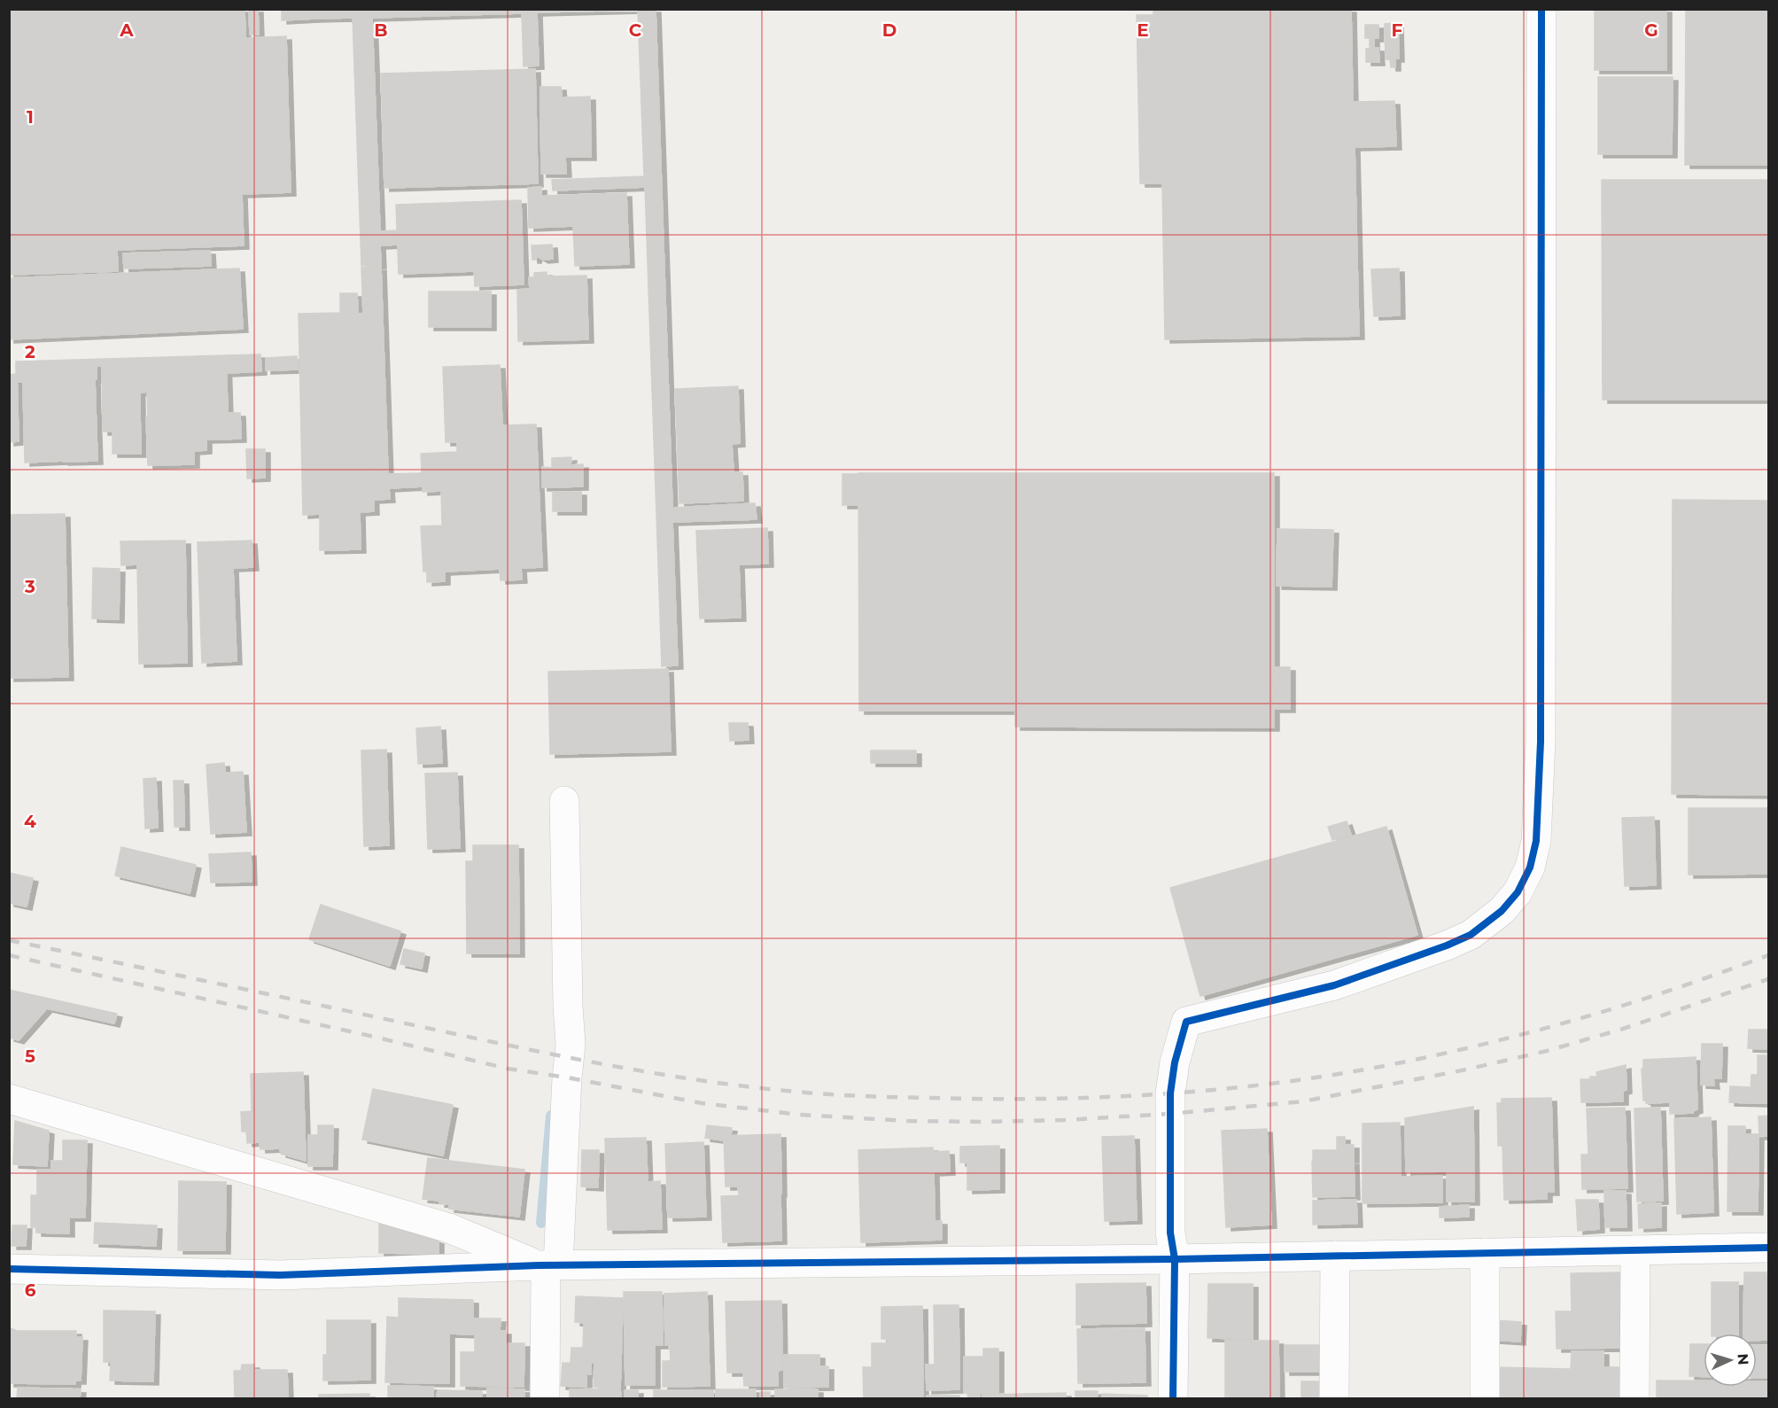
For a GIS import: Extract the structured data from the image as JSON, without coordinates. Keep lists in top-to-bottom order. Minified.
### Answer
{"north":"right","grid":{"columns":["A","B","C","D","E","F","G"],"rows":["1","2","3","4","5","6"]}}
